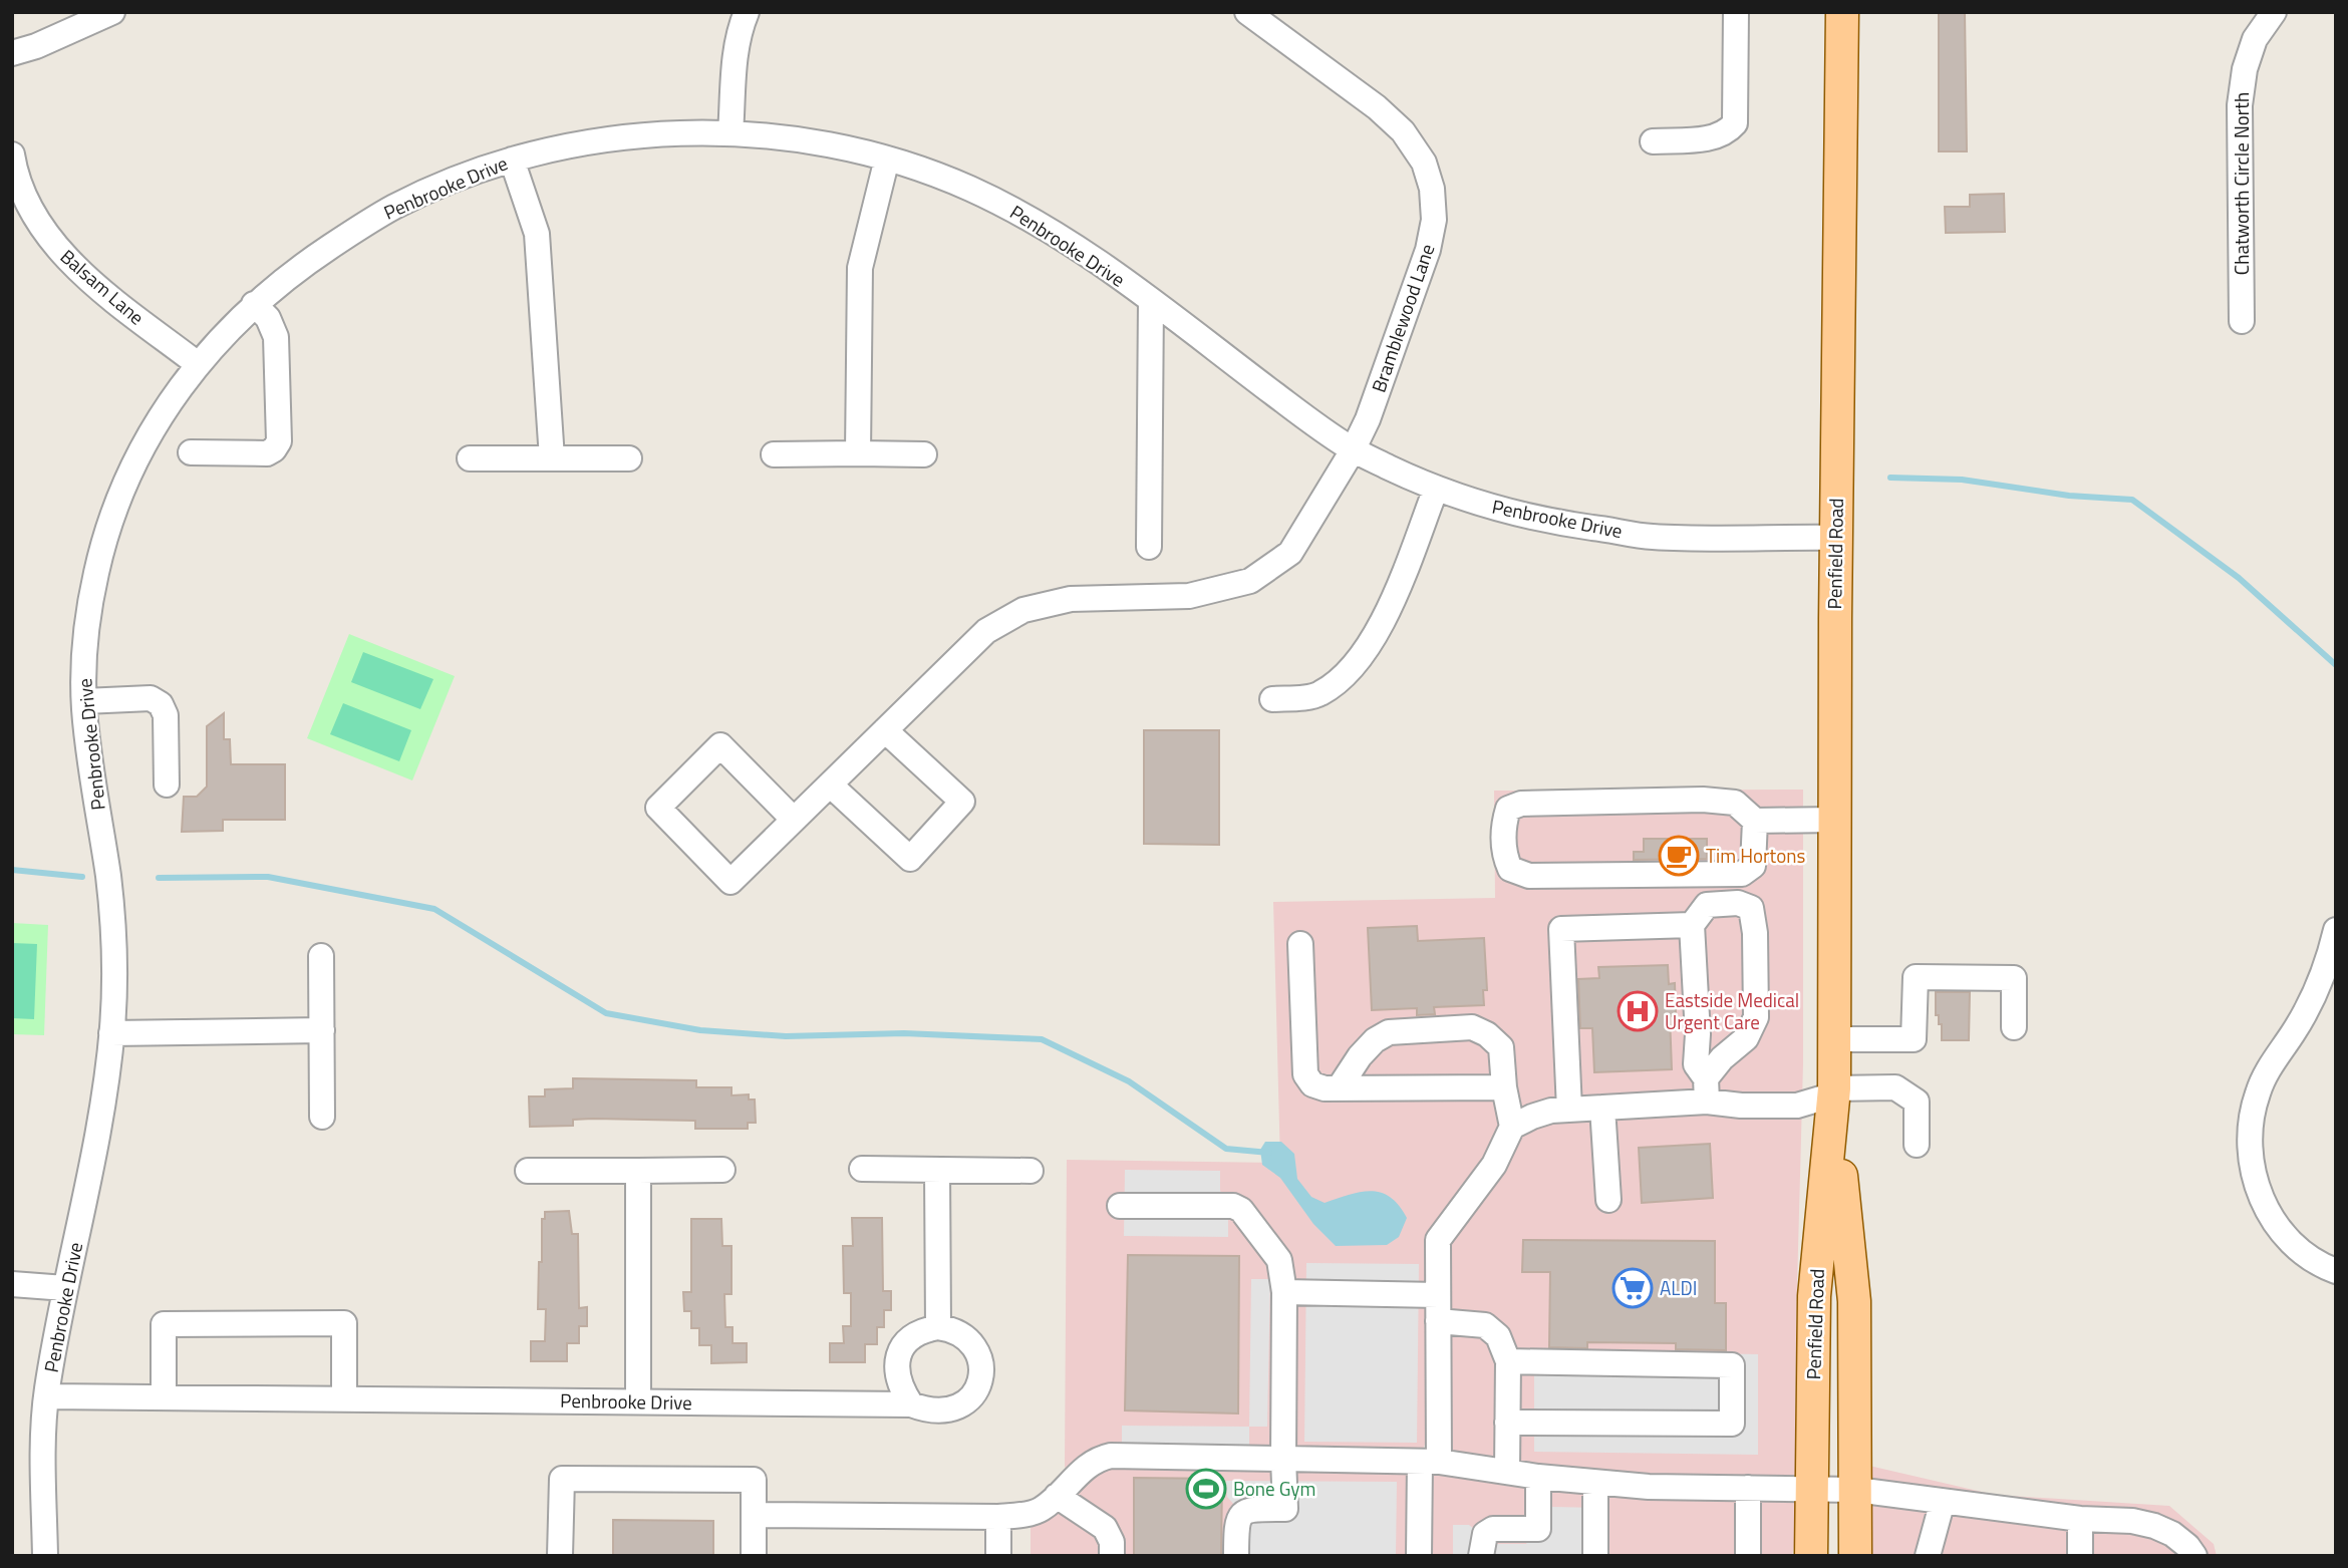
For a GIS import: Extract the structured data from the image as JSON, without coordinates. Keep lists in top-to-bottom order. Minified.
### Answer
{"streets":{"main road":["Penfield Road"],"street":["Chatworth Circle North","Penbrooke Drive","Balsam Lane","Bramblewood Lane"]},"crossings":[["Penbrooke Drive","Balsam Lane"],["Penbrooke Drive","Bramblewood Lane"],["Penbrooke Drive","Penfield Road"]],"places":{"cafe":["Tim Hortons"],"hospital":["Eastside Medical Urgent Care"],"supermarket":["ALDI"],"sports":["Bone Gym"]}}
